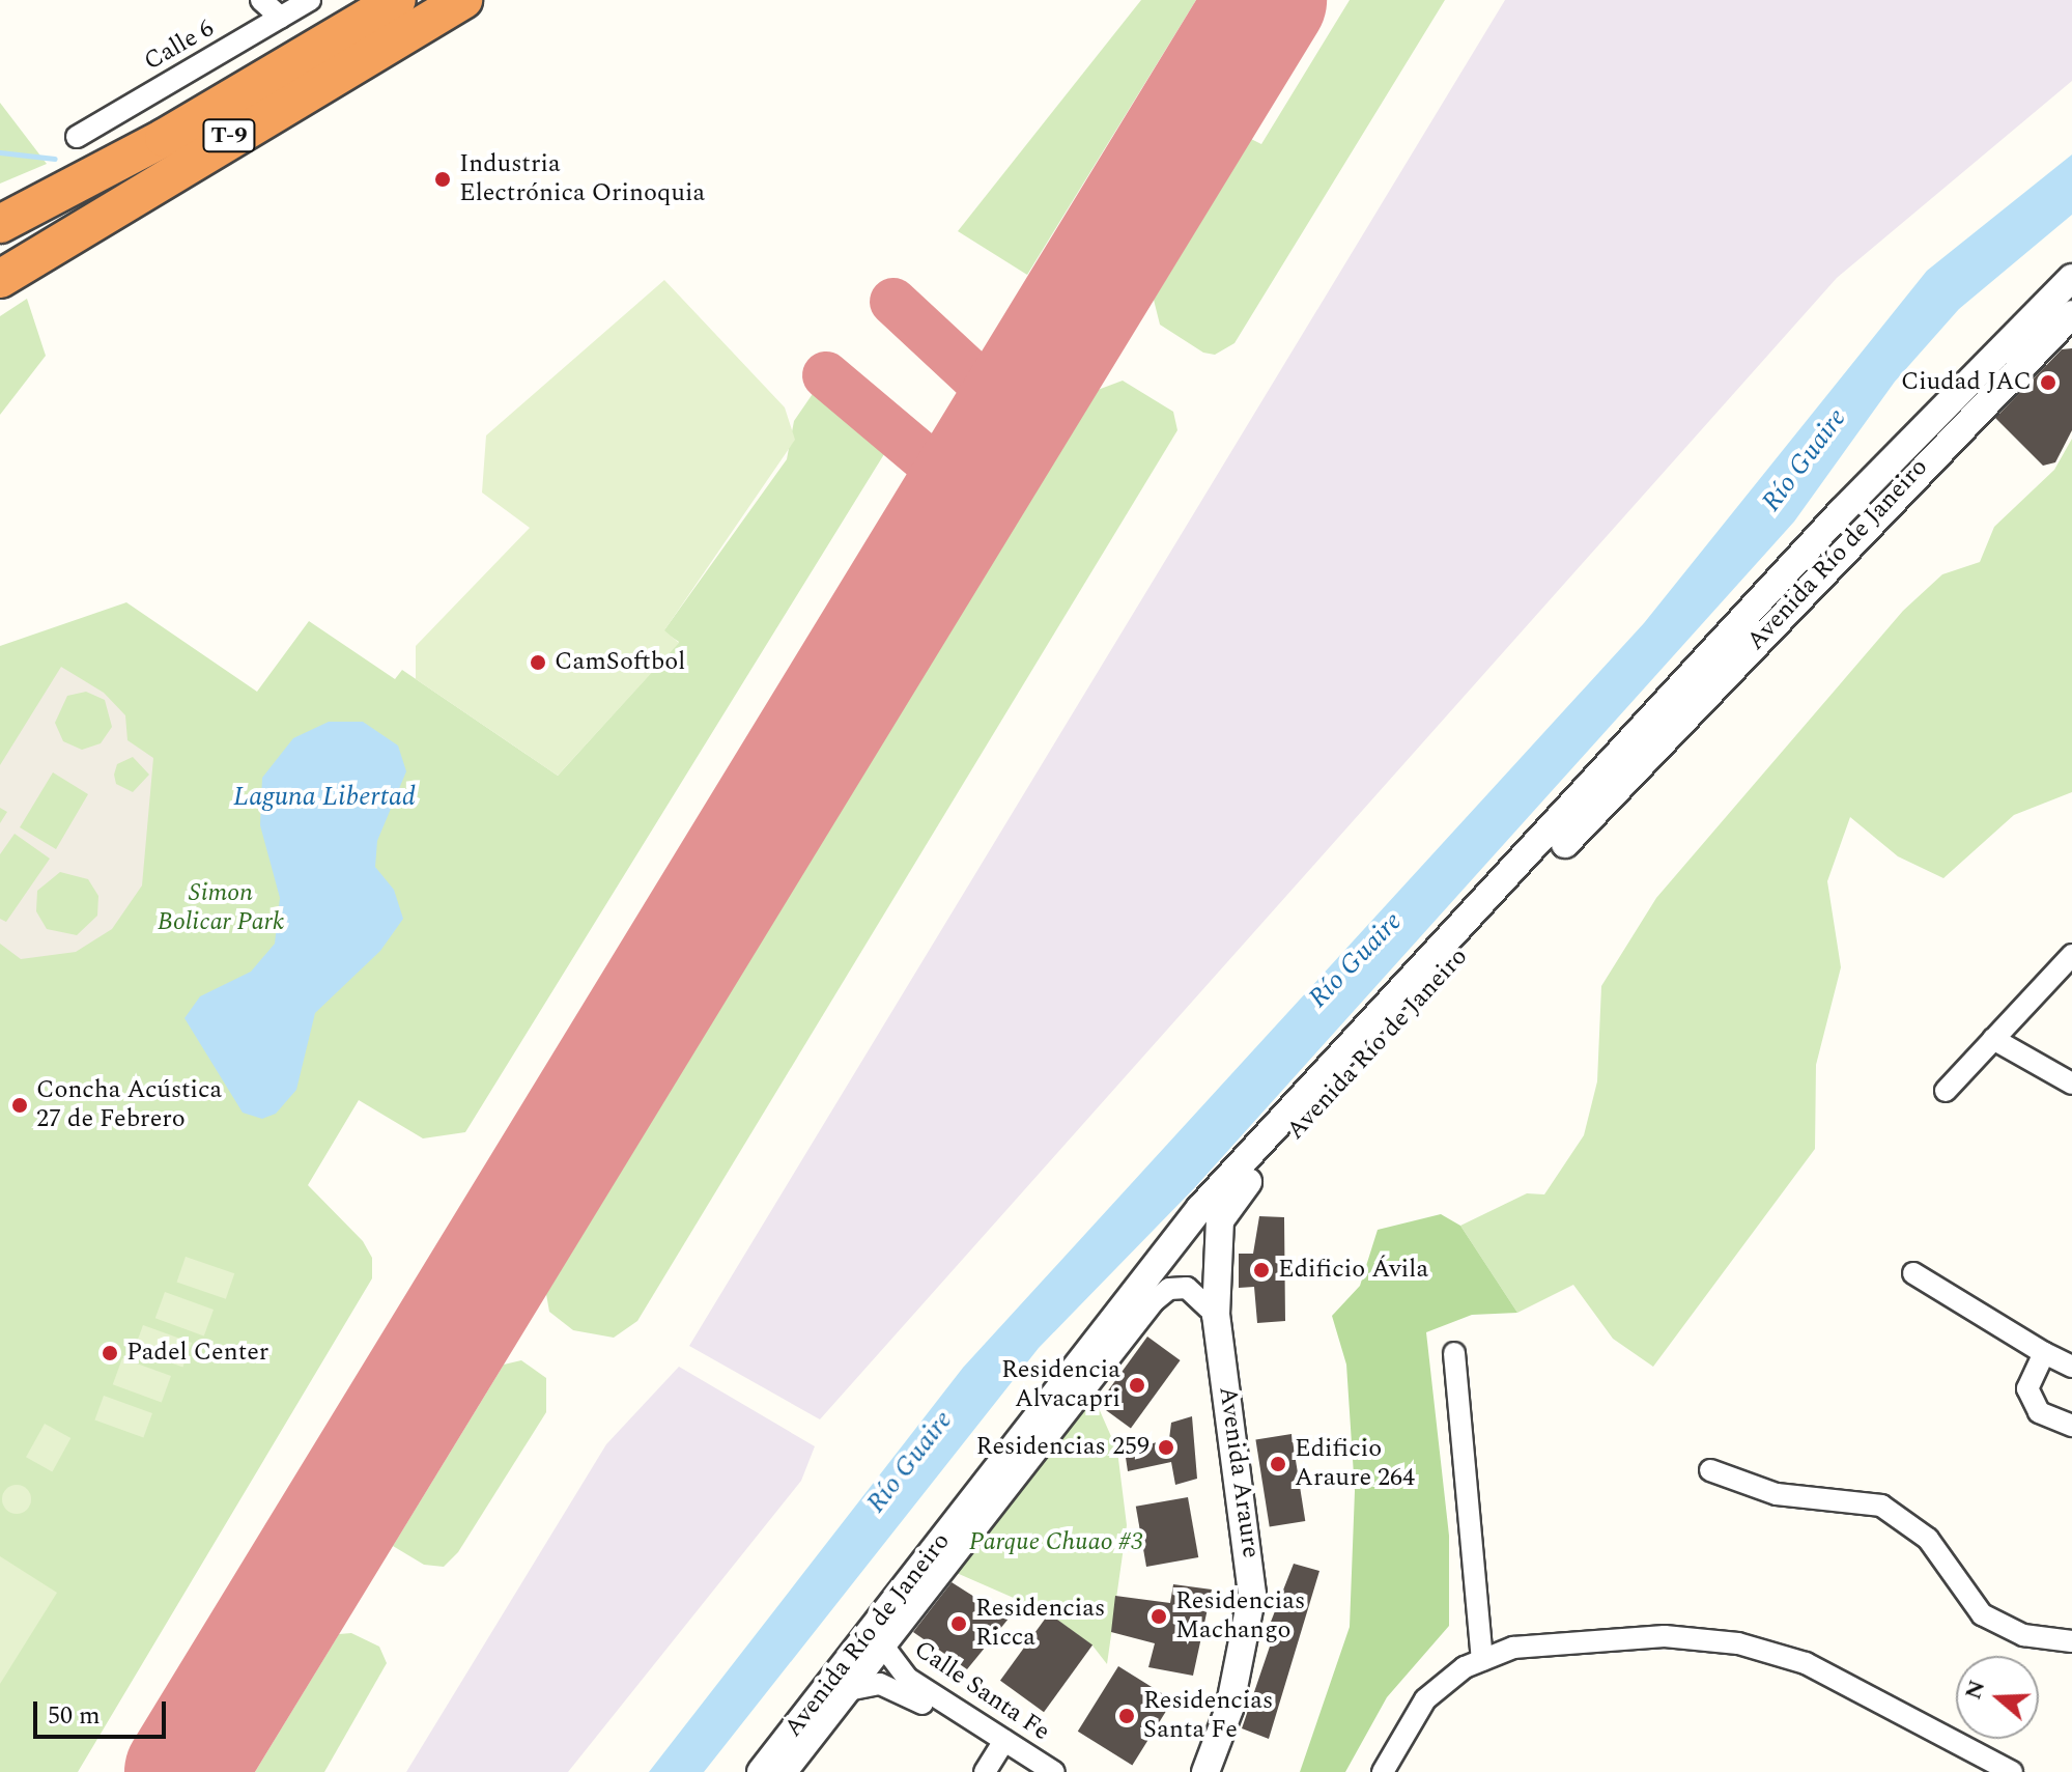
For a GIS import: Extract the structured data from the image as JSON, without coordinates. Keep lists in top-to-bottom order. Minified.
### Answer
{"streets":{"highway":["T-9"],"street":["Calle 6","Avenida Río de Janeiro","Avenida Araure","Calle Santa Fe"]},"crossings":[["Avenida Río de Janeiro","Avenida Araure"],["Avenida Río de Janeiro","Calle Santa Fe"]],"water":["Río Guaire","Laguna Libertad"],"parks":["Simon Bolicar Park","Parque Chuao #3"],"places":["Industria Electrónica Orinoquia","Ciudad JAC","CamSoftbol","Concha Acústica 27 de Febrero","Edificio Ávila","Padel Center","Residencia Alvacapri","Residencias 259","Edificio Araure 264","Residencias Machango","Residencias Ricca","Residencias Santa Fe"],"scale_bar":"50 m","north":"left"}
